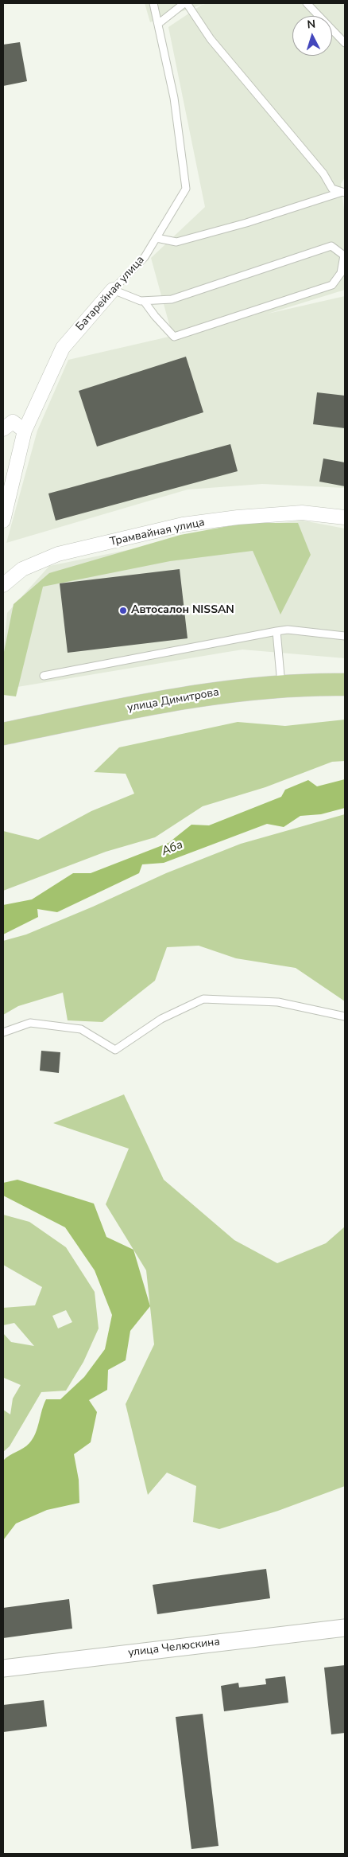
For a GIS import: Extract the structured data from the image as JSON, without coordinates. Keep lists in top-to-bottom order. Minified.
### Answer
{"streets":{"main road":["улица Димитрова"],"street":["Батарейная улица","Трамвайная улица","улица Челюскина"]},"water":["Аба"],"places":["Автосалон NISSAN"],"north":"top"}
